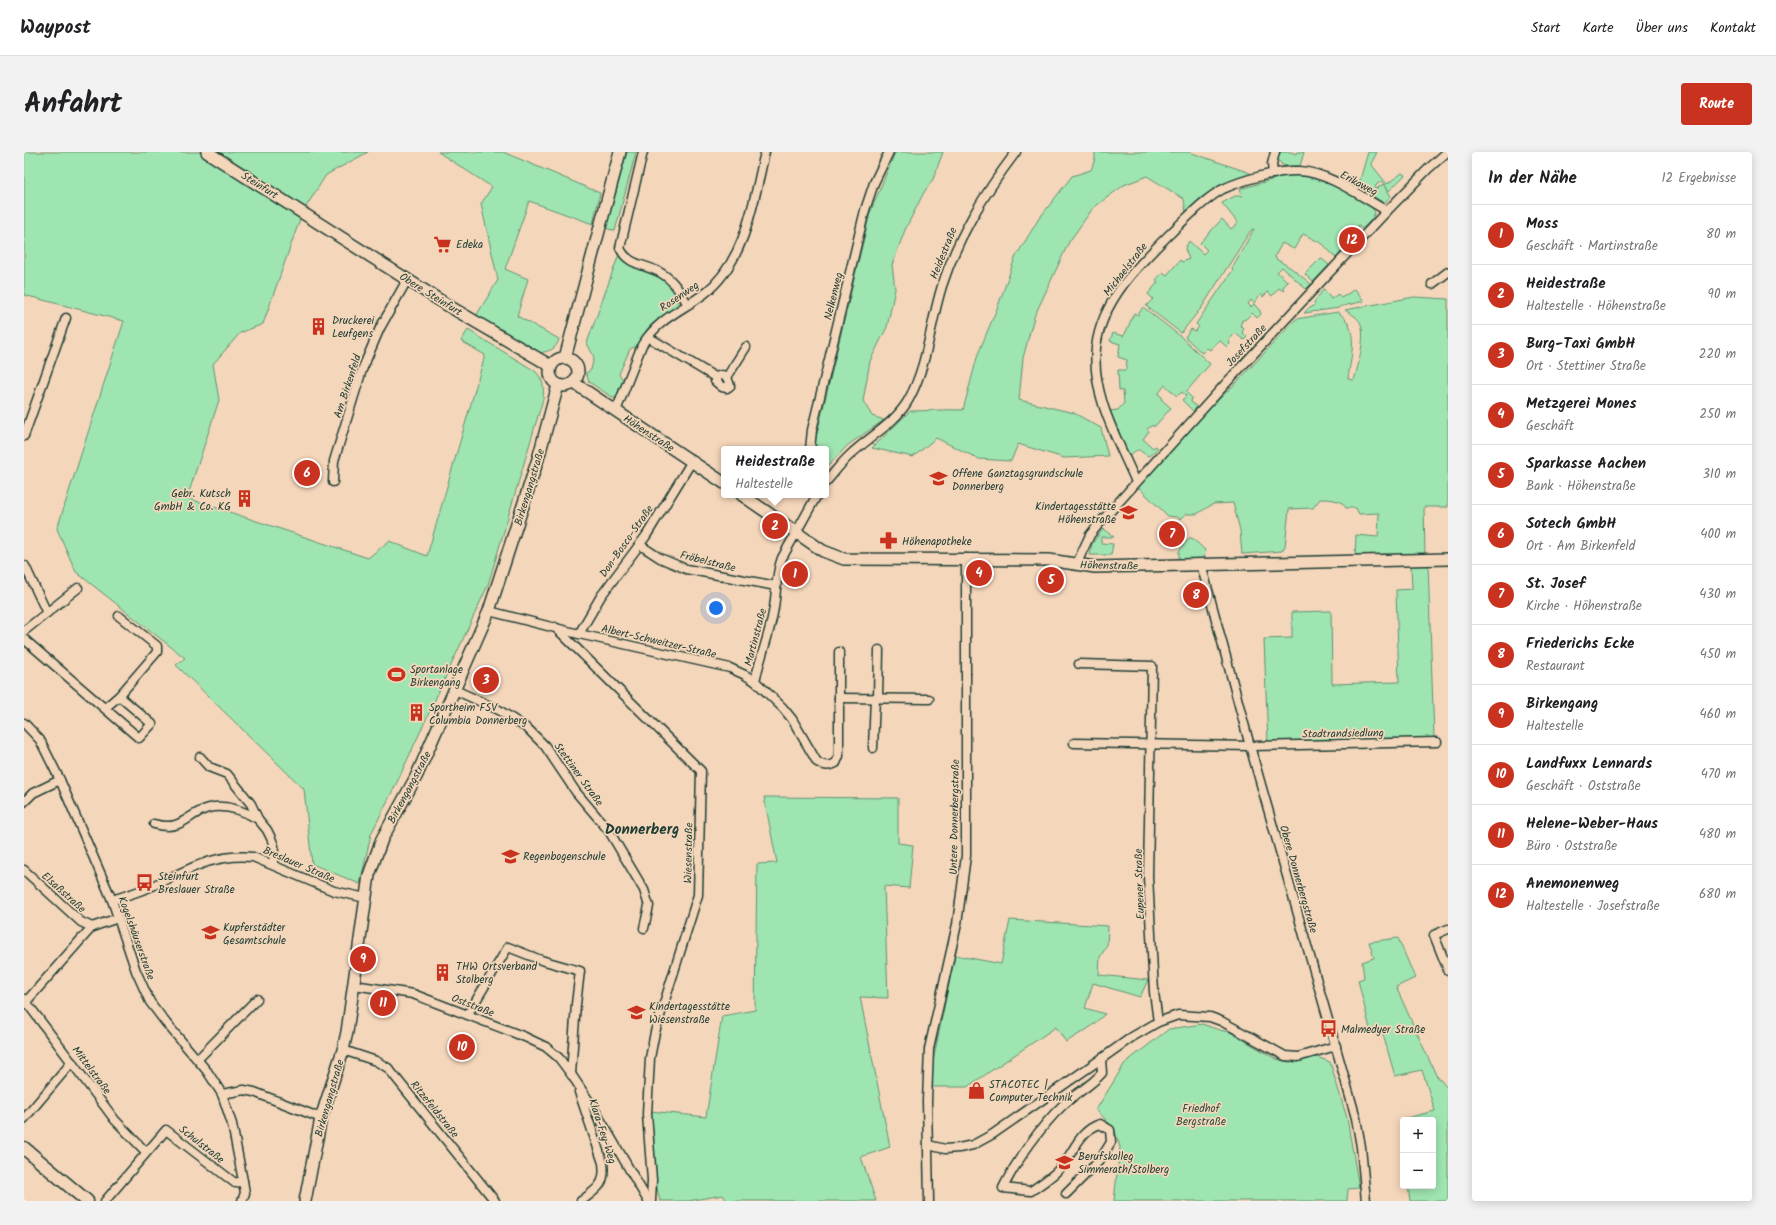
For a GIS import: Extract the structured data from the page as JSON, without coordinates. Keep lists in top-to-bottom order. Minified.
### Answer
{"streets":{"street":["Erikaweg","Steinfurt","Heidestraße","Michaelstraße","Obere Steinfurt","Rosenweg","Nelkenweg","Josefstraße","Am Birkenfeld","Höhenstraße","Birkengangstraße","Don-Bosco-Straße","Fröbelstraße","Martinstraße","Albert-Schweitzer-Straße","Stadtrandsiedlung","Stettiner Straße","Untere Donnerbergstraße","Wiesenstraße","Breslauer Straße","Obere Donnerbergstraße","Eupener Straße","Elsaßstraße","Kogelshäuserstraße","Oststraße","Mittelstraße","Ritzefeldstraße","Klara-Fey-Weg","Schulstraße"]},"crossings":[["Erikaweg","Michaelstraße"],["Erikaweg","Josefstraße"],["Steinfurt","Obere Steinfurt"],["Michaelstraße","Josefstraße"],["Obere Steinfurt","Am Birkenfeld"],["Obere Steinfurt","Höhenstraße"],["Obere Steinfurt","Birkengangstraße"],["Rosenweg","Höhenstraße"],["Josefstraße","Höhenstraße"],["Höhenstraße","Birkengangstraße"],["Höhenstraße","Don-Bosco-Straße"],["Höhenstraße","Martinstraße"],["Höhenstraße","Untere Donnerbergstraße"],["Höhenstraße","Obere Donnerbergstraße"],["Birkengangstraße","Stettiner Straße"],["Birkengangstraße","Breslauer Straße"],["Birkengangstraße","Oststraße"],["Birkengangstraße","Ritzefeldstraße"],["Don-Bosco-Straße","Fröbelstraße"],["Don-Bosco-Straße","Albert-Schweitzer-Straße"],["Fröbelstraße","Martinstraße"],["Martinstraße","Albert-Schweitzer-Straße"],["Albert-Schweitzer-Straße","Wiesenstraße"],["Stadtrandsiedlung","Obere Donnerbergstraße"],["Wiesenstraße","Oststraße"],["Breslauer Straße","Kogelshäuserstraße"],["Kogelshäuserstraße","Schulstraße"],["Oststraße","Klara-Fey-Weg"],["Mittelstraße","Schulstraße"]],"districts":["Donnerberg"],"parks":["Friedhof Bergstraße"],"places":{"supermarket":["Edeka"],"building":["Druckerei Leufgens","Gebr. Kutsch GmbH & Co. KG","Sportheim FSV Columbia Donnerberg","THW Ortsverband Stolberg"],"school or university":["Offene Ganztagsgrundschule Donnerberg","Kindertagesstätte Höhenstraße","Regenbogenschule","Kupferstädter Gesamtschule","Kindertagesstätte Wiesenstraße","Berufskolleg Simmerath/Stolberg"],"pharmacy":["Höhenapotheke"],"sports":["Sportanlage Birkengang"],"bus stop":["Steinfurt Breslauer Straße","Malmedyer Straße"],"shop":["STACOTEC | Computer Technik"]},"page":{"header":"Waypost","nav":["Start","Karte","Über uns","Kontakt"],"title":"Anfahrt","buttons":"Route","heading":["In der Nähe","12 Ergebnisse"],"list":[{"mark":"1","name":"Moss","note":"Geschäft · Martinstraße","value":"80 m"},{"mark":"2","name":"Heidestraße","note":"Haltestelle · Höhenstraße","value":"90 m"},{"mark":"3","name":"Burg-Taxi GmbH","note":"Ort · Stettiner Straße","value":"220 m"},{"mark":"4","name":"Metzgerei Mones","note":"Geschäft","value":"250 m"},{"mark":"5","name":"Sparkasse Aachen","note":"Bank · Höhenstraße","value":"310 m"},{"mark":"6","name":"Sotech GmbH","note":"Ort · Am Birkenfeld","value":"400 m"},{"mark":"7","name":"St. Josef","note":"Kirche · Höhenstraße","value":"430 m"},{"mark":"8","name":"Friederichs Ecke","note":"Restaurant","value":"450 m"},{"mark":"9","name":"Birkengang","note":"Haltestelle","value":"460 m"},{"mark":"10","name":"Landfuxx Lennards","note":"Geschäft · Oststraße","value":"470 m"},{"mark":"11","name":"Helene-Weber-Haus","note":"Büro · Oststraße","value":"480 m"},{"mark":"12","name":"Anemonenweg","note":"Haltestelle · Josefstraße","value":"680 m"}],"pins":["12","6","2","7","4","1","5","8","3","9","11","10"],"popup":["Heidestraße","Haltestelle"],"map_buttons":["+","−"]}}
